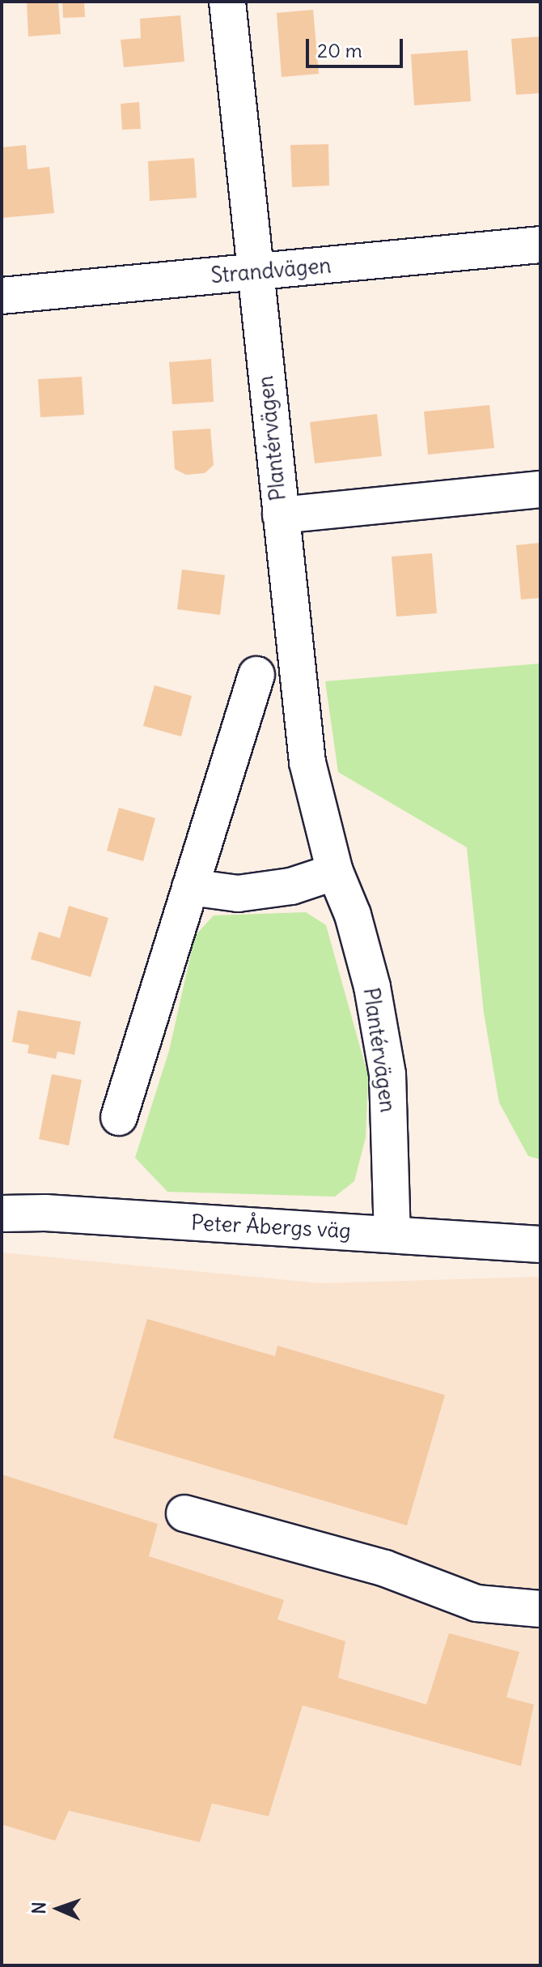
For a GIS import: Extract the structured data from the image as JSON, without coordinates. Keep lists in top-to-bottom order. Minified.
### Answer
{"streets":{"street":["Strandvägen","Plantérvägen","Peter Åbergs väg"]},"crossings":[["Strandvägen","Plantérvägen"],["Plantérvägen","Peter Åbergs väg"]],"scale_bar":"20 m","north":"left"}
